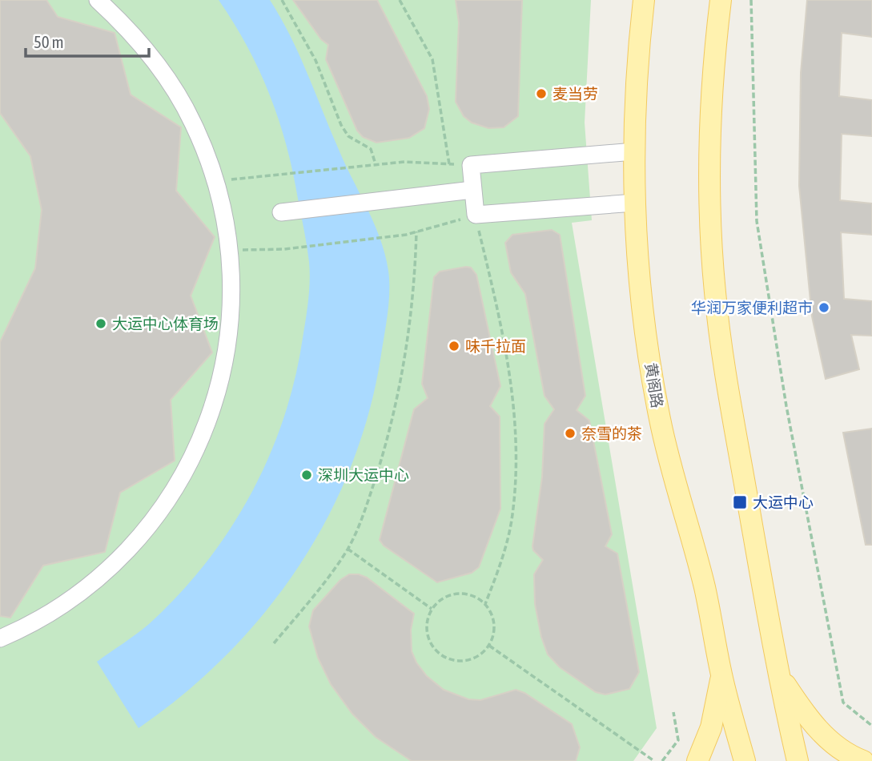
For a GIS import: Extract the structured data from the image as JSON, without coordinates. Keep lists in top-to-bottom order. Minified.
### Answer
{"streets":{"main road":["黄阁路"]},"places":{"other":["麦当劳","华润万家便利超市","大运中心体育场","味千拉面","奈雪的茶","深圳大运中心"],"transit":["大运中心"]},"scale_bar":"50 m"}
